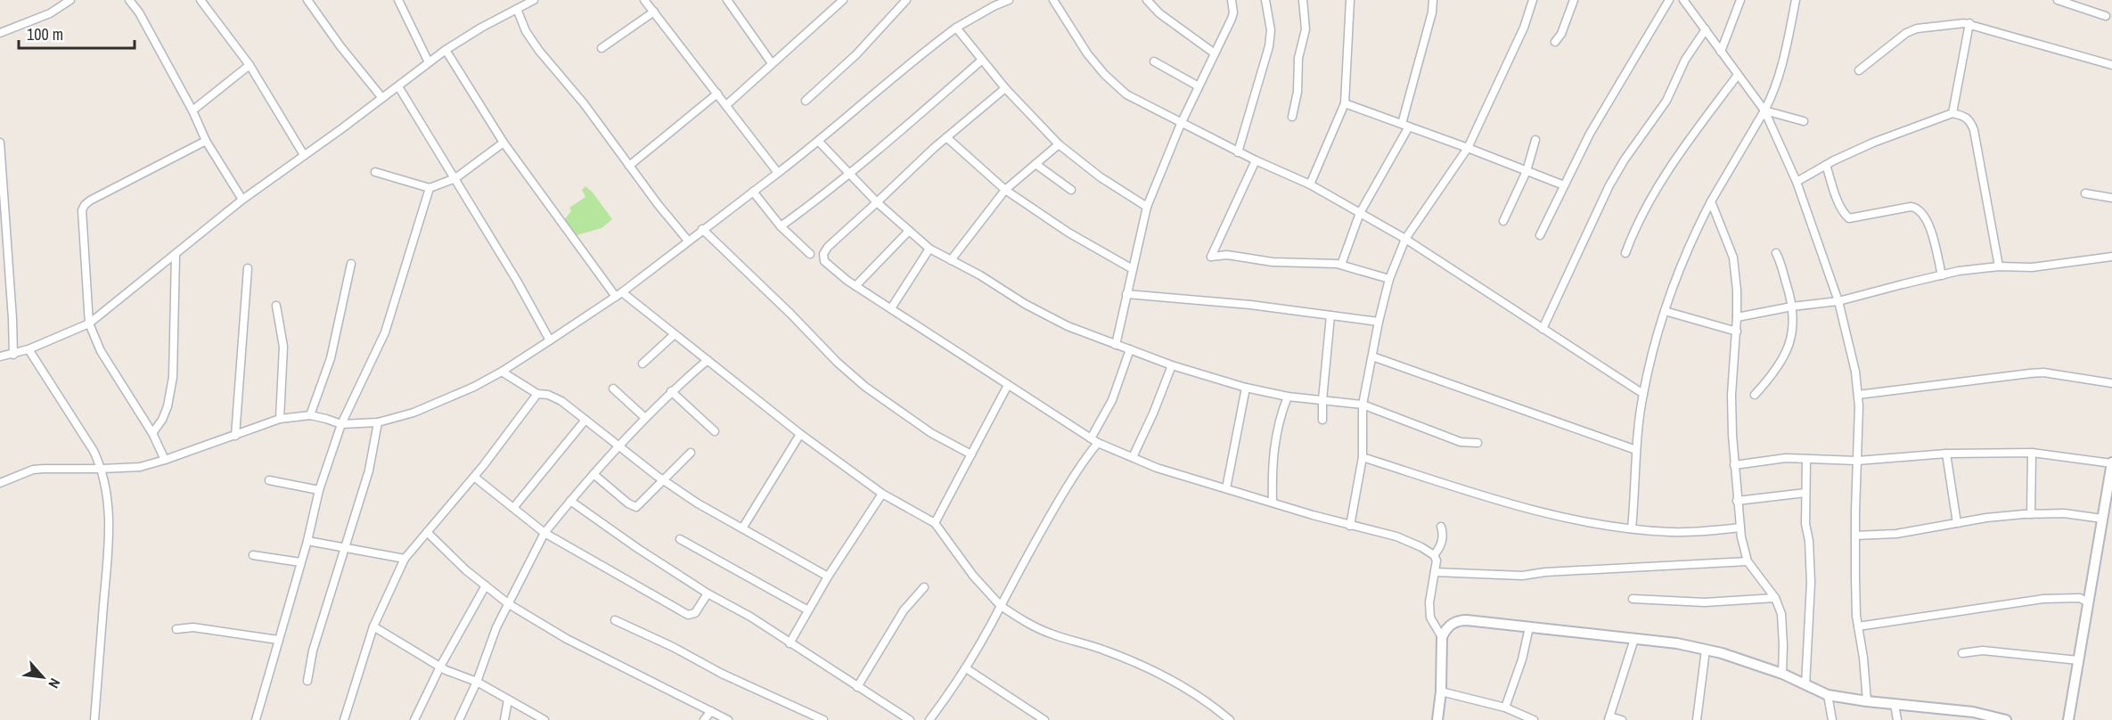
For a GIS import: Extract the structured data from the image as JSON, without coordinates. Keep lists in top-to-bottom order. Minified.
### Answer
{"scale_bar":"100 m","north":"bottom right"}
